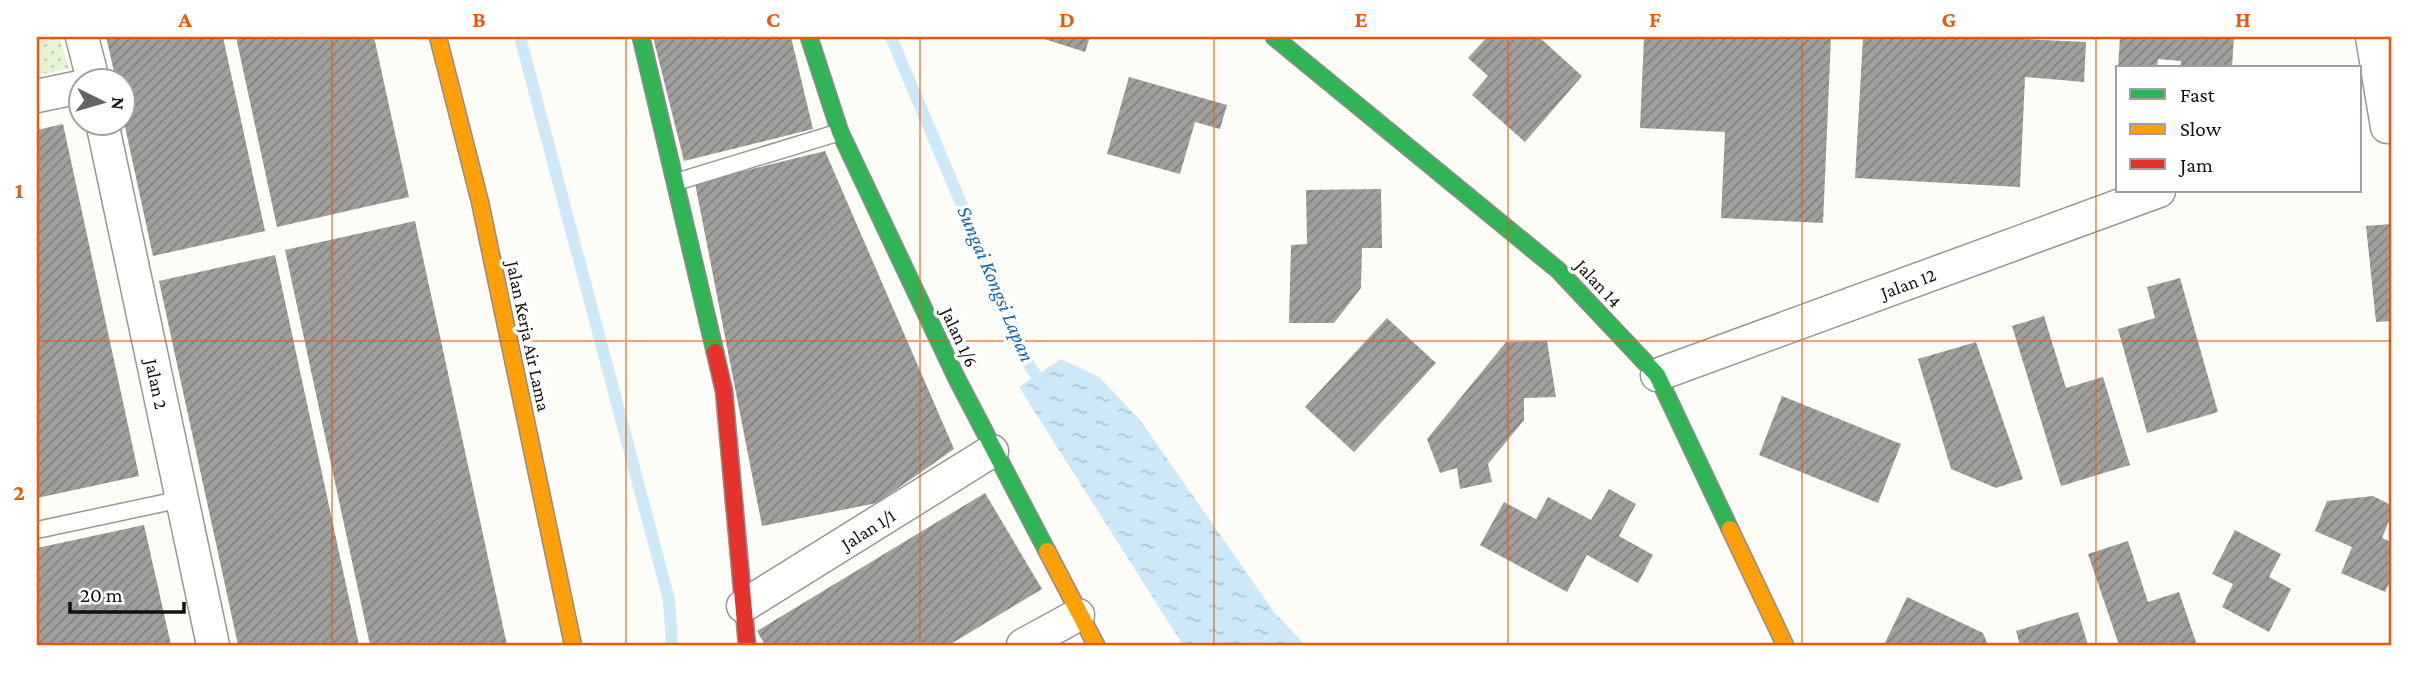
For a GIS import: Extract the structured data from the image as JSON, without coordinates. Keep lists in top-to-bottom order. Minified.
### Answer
{"streets":{"street":["Jalan 14","Jalan 12","Jalan Kerja Air Lama","Jalan 1/6","Jalan 2","Jalan 1/1"]},"crossings":[["Jalan 14","Jalan 12"],["Jalan 1/6","Jalan 1/1"]],"water":["Sungai Kongsi Lapan"],"legend":["Fast","Slow","Jam"],"scale_bar":"20 m","north":"right","grid":{"columns":["A","B","C","D","E","F","G","H"],"rows":["1","2"]}}
